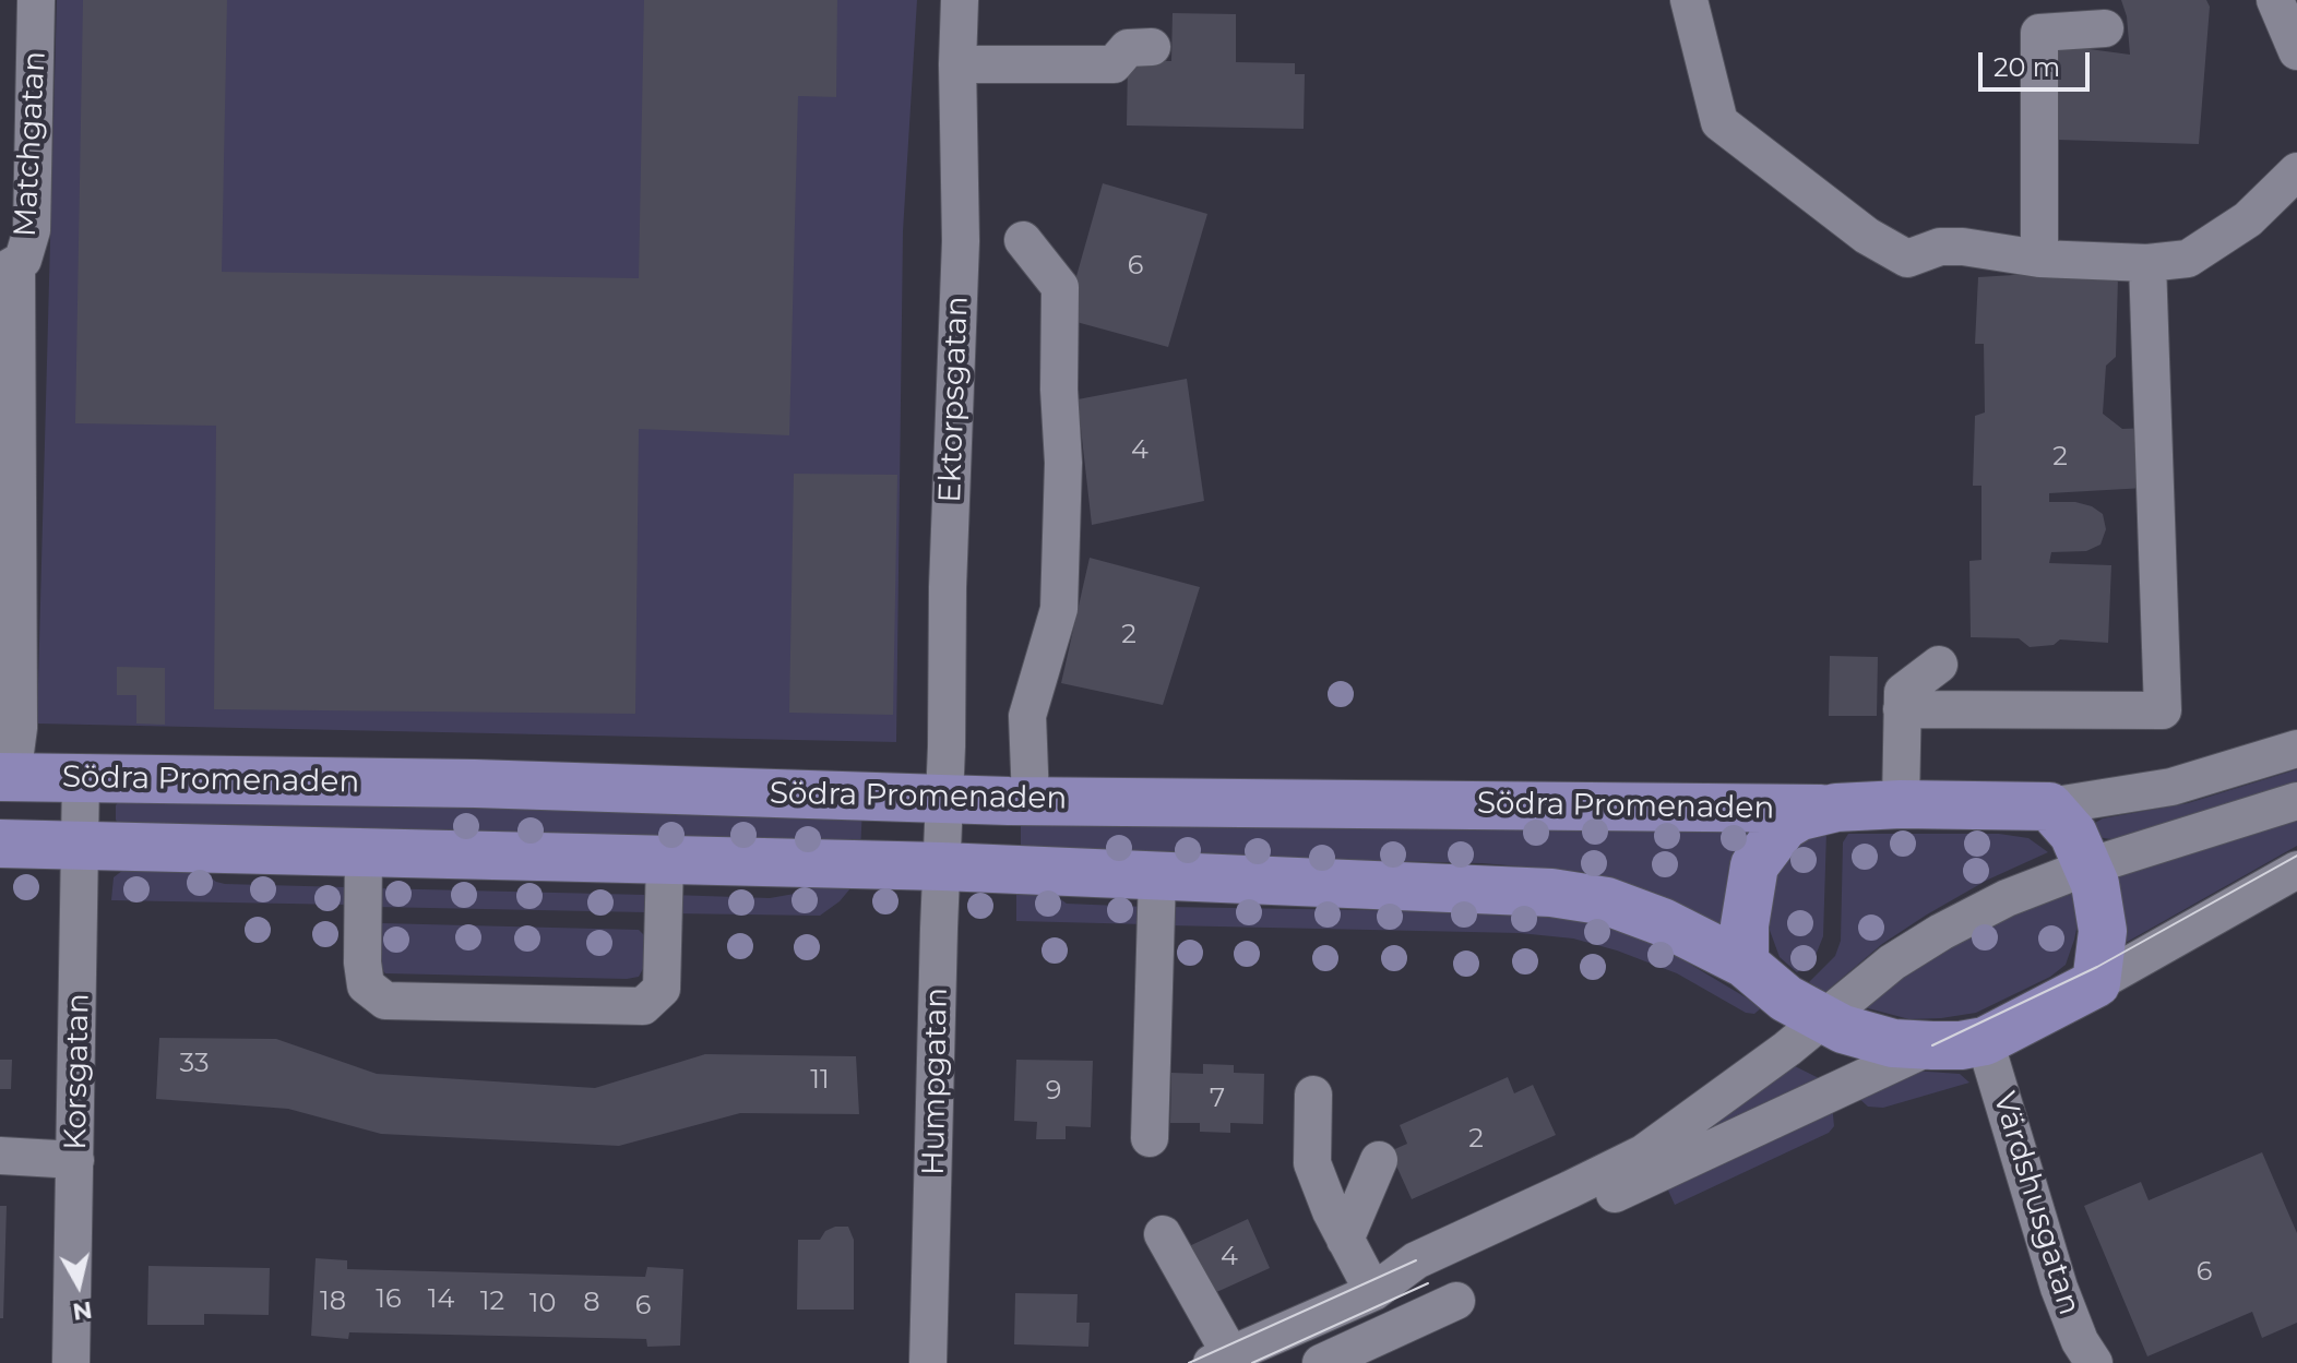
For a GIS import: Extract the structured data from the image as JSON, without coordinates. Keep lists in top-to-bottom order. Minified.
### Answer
{"streets":{"main road":["Södra Promenaden"],"street":["Matchgatan","Ektorpsgatan","Korsgatan","Humpgatan","Värdshusgatan"]},"crossings":[["Ektorpsgatan","Södra Promenaden"],["Ektorpsgatan","Humpgatan"],["Södra Promenaden","Korsgatan"],["Södra Promenaden","Humpgatan"]],"house_numbers":["6","4","2","2","33","11","9","7","2","4","6","16","14","18","12","8","10","6"],"scale_bar":"20 m","north":"bottom"}
